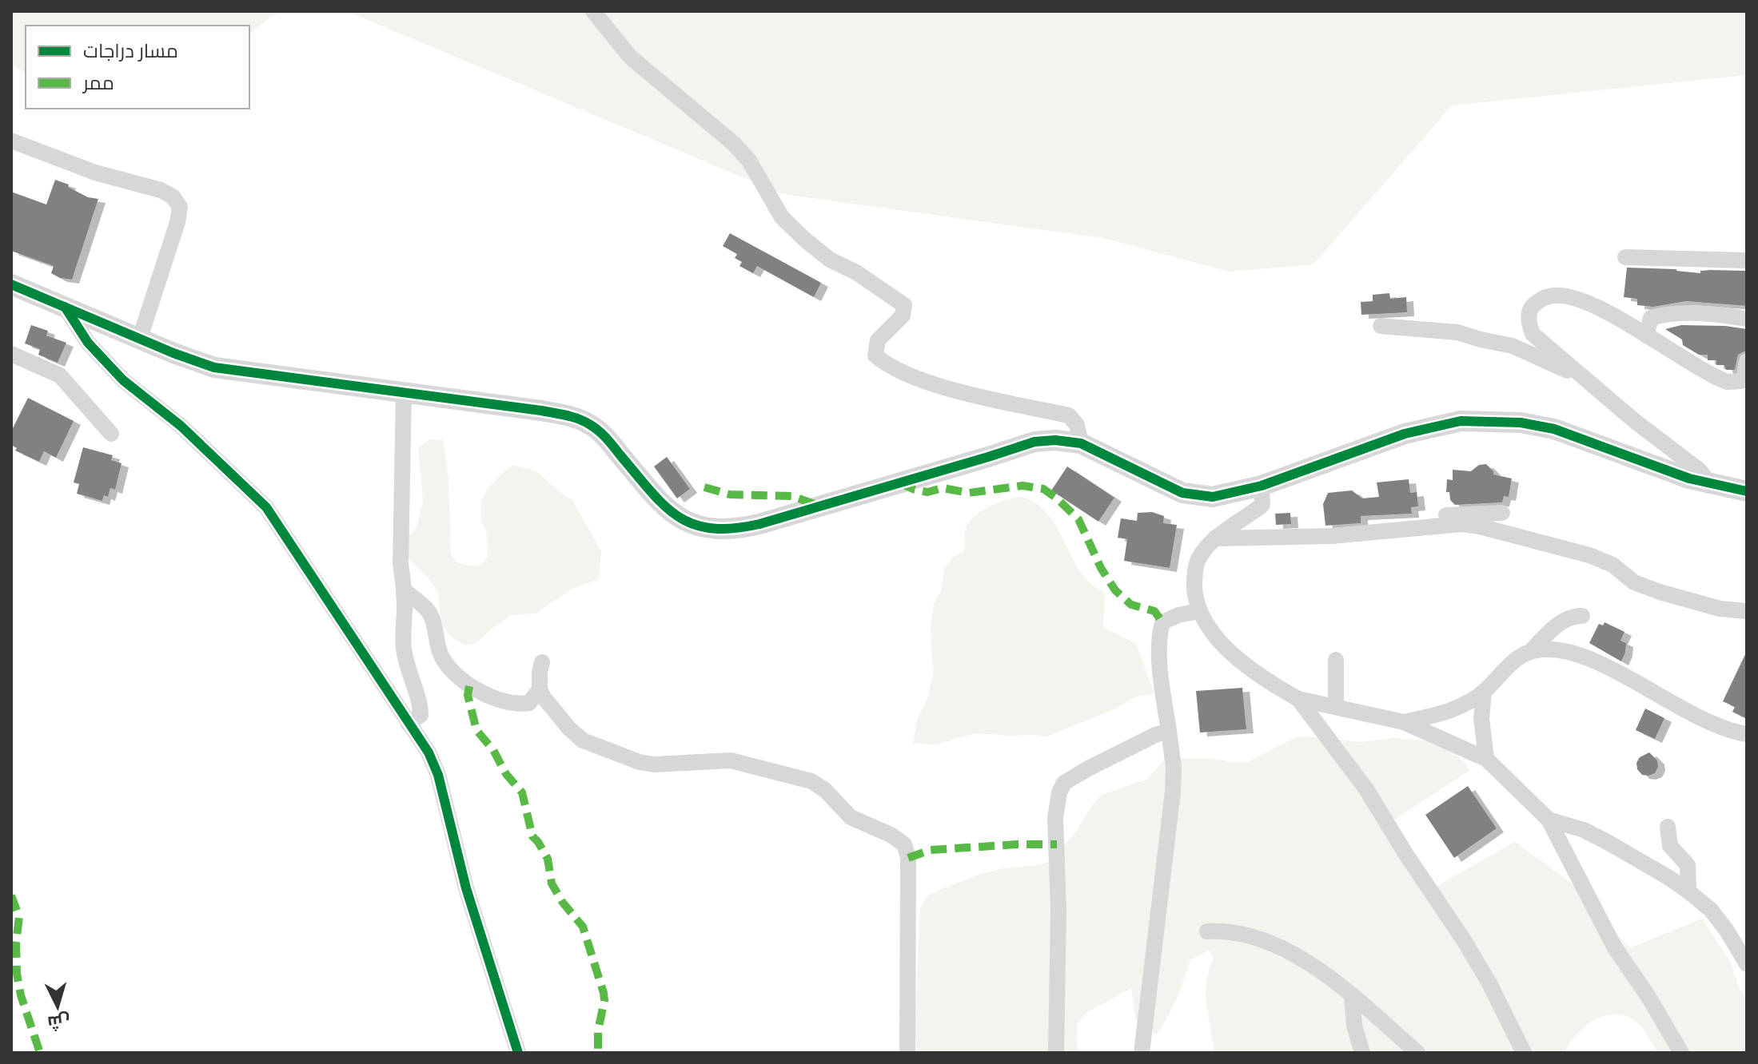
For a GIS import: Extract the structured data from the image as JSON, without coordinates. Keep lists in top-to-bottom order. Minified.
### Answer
{"legend":["مسار دراجات","ممر"],"north":"bottom"}
